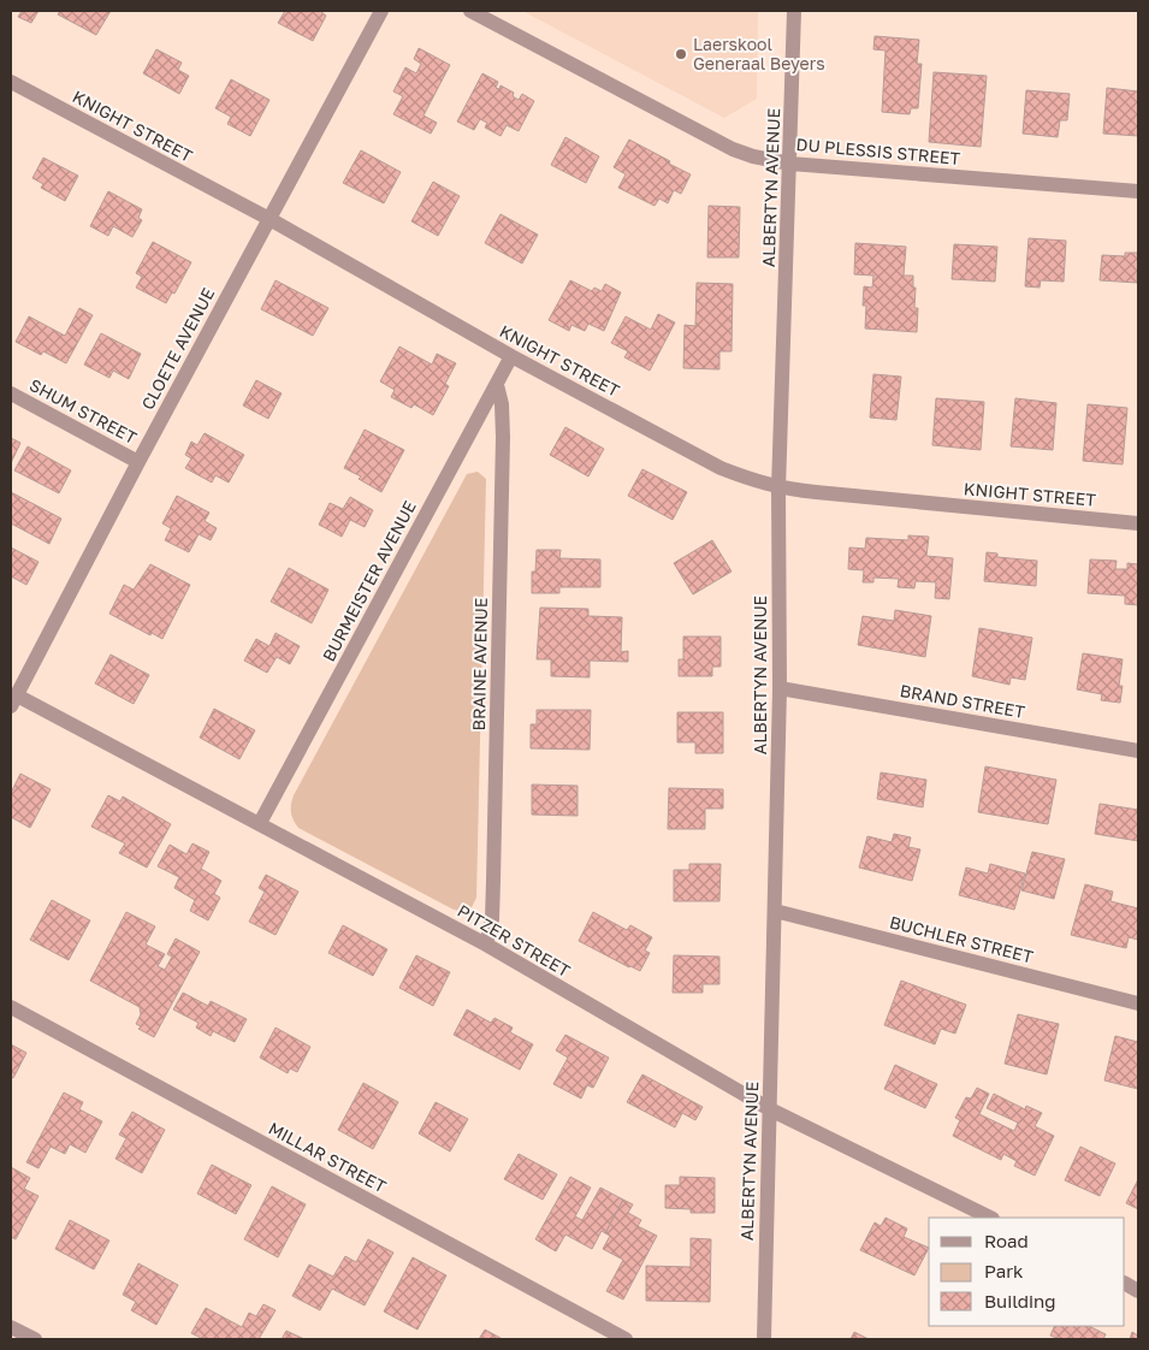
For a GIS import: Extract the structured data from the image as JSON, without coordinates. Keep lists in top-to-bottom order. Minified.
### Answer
{"streets":{"street":["KNIGHT STREET","DU PLESSIS STREET","ALBERTYN AVENUE","CLOETE AVENUE","SHUM STREET","BURMEISTER AVENUE","BRAINE AVENUE","BRAND STREET","BUCHLER STREET","PITZER STREET","MILLAR STREET"]},"crossings":[["KNIGHT STREET","ALBERTYN AVENUE"],["KNIGHT STREET","CLOETE AVENUE"],["KNIGHT STREET","BURMEISTER AVENUE"],["DU PLESSIS STREET","ALBERTYN AVENUE"],["ALBERTYN AVENUE","BRAND STREET"],["ALBERTYN AVENUE","BUCHLER STREET"],["ALBERTYN AVENUE","PITZER STREET"],["CLOETE AVENUE","SHUM STREET"],["CLOETE AVENUE","PITZER STREET"],["BURMEISTER AVENUE","BRAINE AVENUE"],["BURMEISTER AVENUE","PITZER STREET"],["BRAINE AVENUE","PITZER STREET"]],"places":["Laerskool Generaal Beyers"],"legend":["Road","Park","Building"]}
